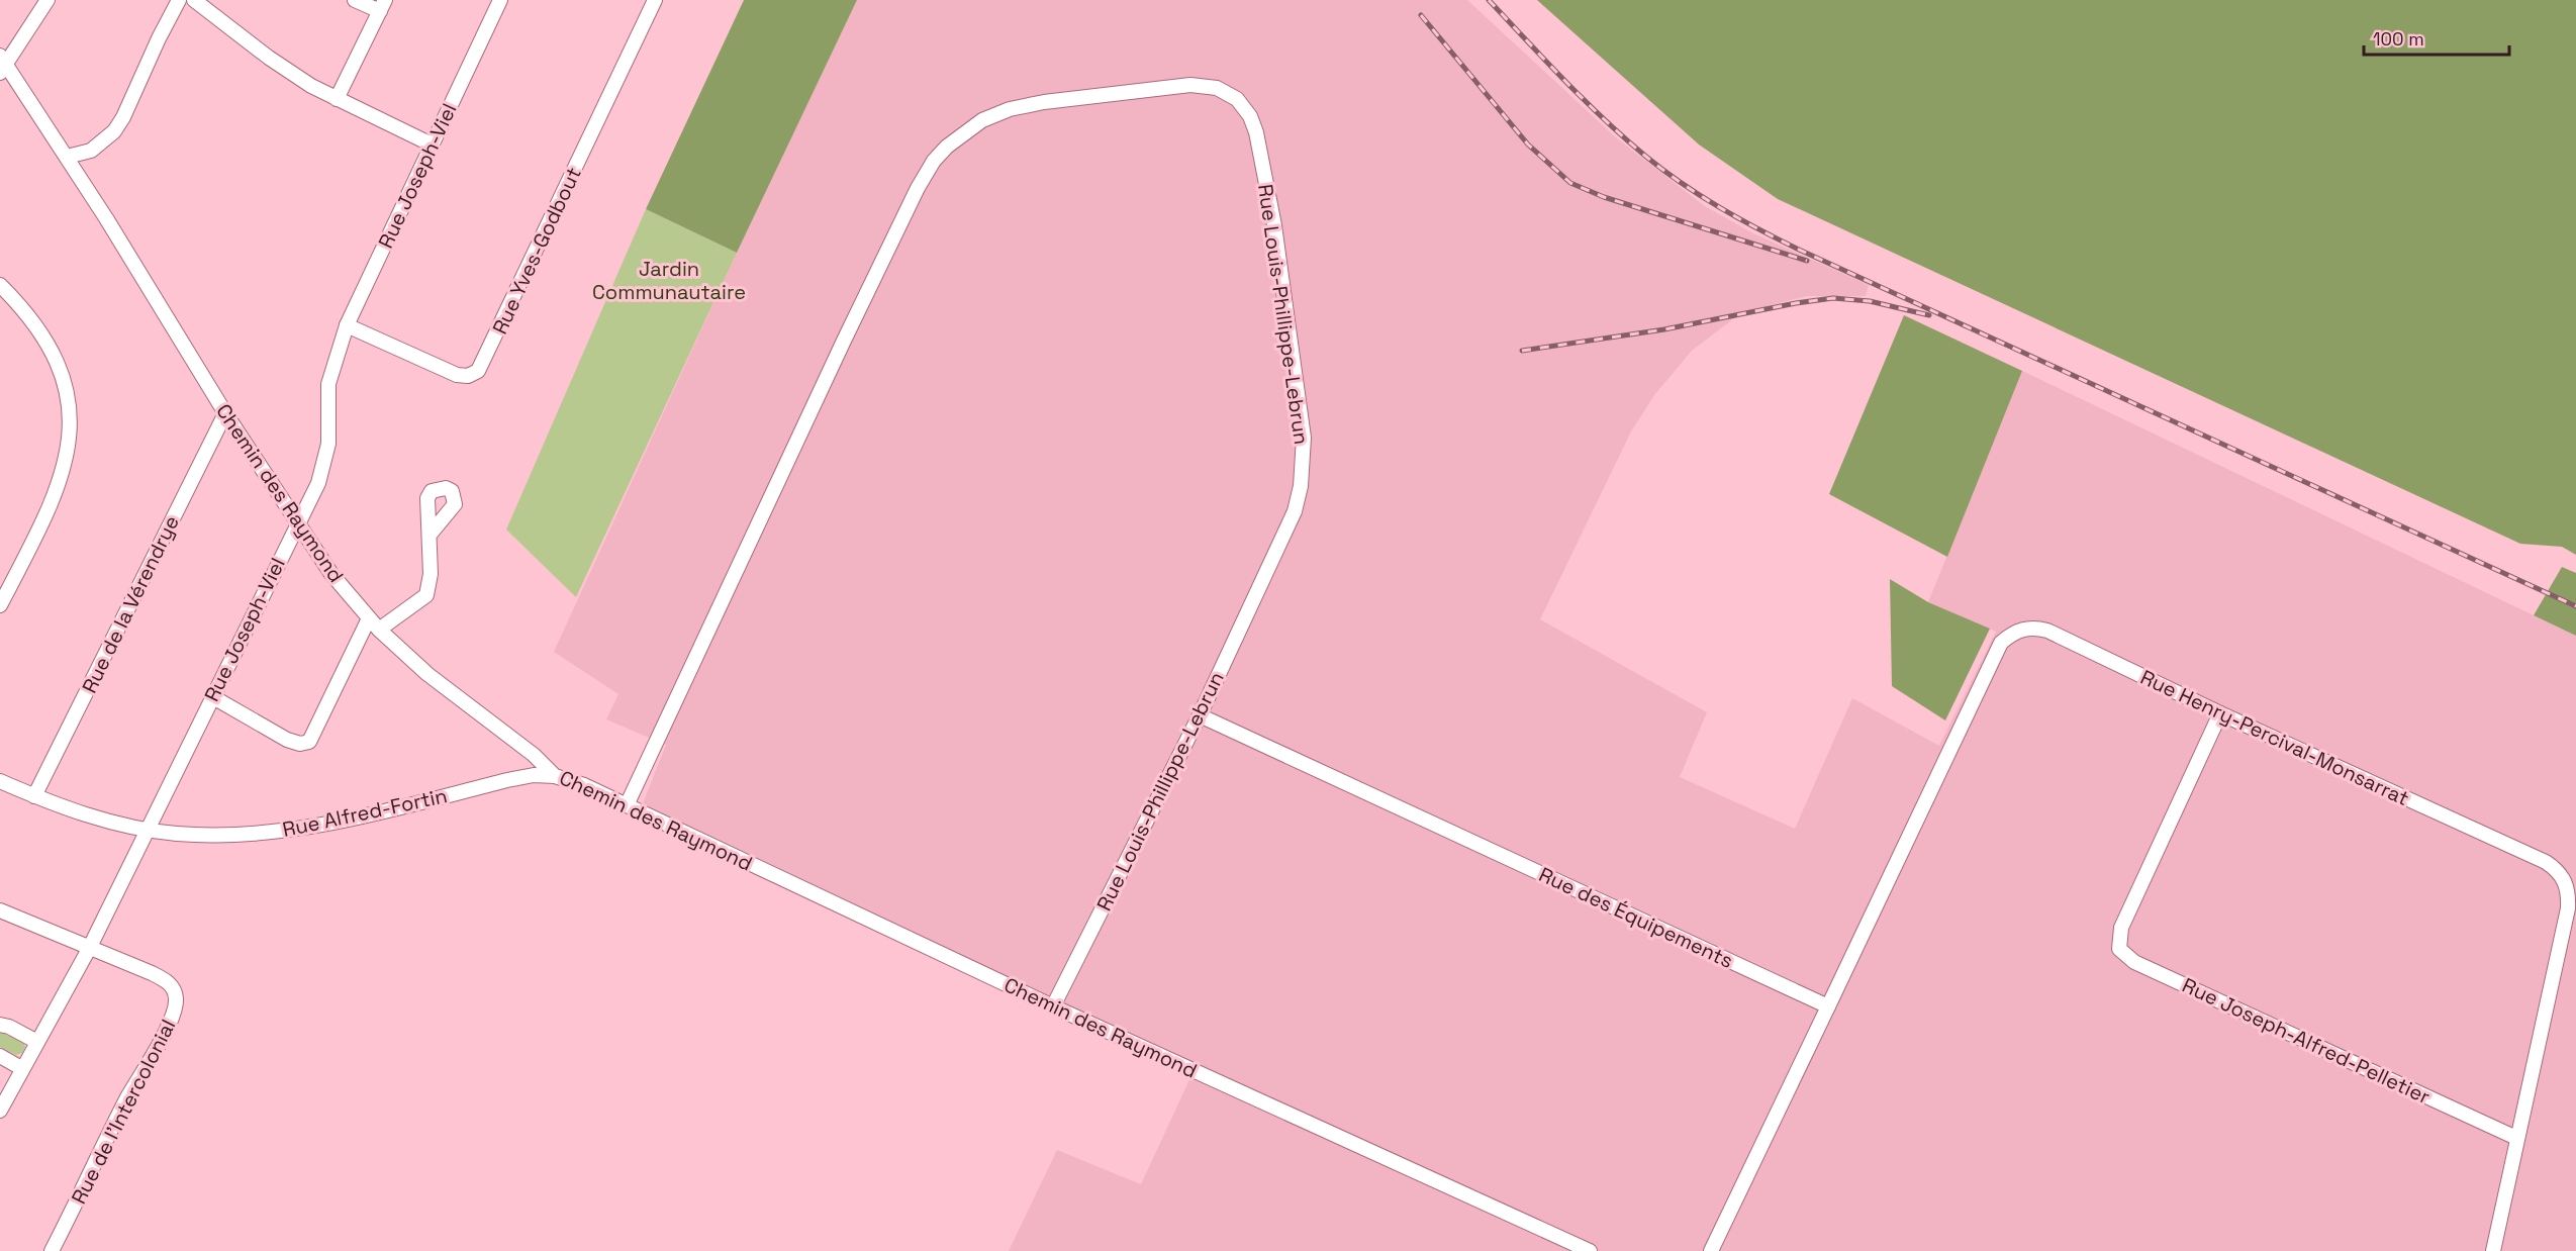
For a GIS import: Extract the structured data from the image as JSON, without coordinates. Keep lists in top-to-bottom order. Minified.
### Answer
{"streets":{"street":["Rue Joseph-Viel","Rue Yves-Godbout","Rue Louis-Phillippe-Lebrun","Chemin des Raymond","Rue de la Vérendrye","Rue Henry-Percival-Monsarrat","Rue Alfred-Fortin","Rue des Équipements","Rue Joseph-Alfred-Pelletier","Rue de l'Intercolonial"]},"crossings":[["Rue Joseph-Viel","Rue Yves-Godbout"],["Rue Joseph-Viel","Chemin des Raymond"],["Rue Joseph-Viel","Rue Alfred-Fortin"],["Rue Joseph-Viel","Rue de l'Intercolonial"],["Rue Louis-Phillippe-Lebrun","Chemin des Raymond"],["Rue Louis-Phillippe-Lebrun","Rue des Équipements"],["Chemin des Raymond","Rue de la Vérendrye"],["Chemin des Raymond","Rue Alfred-Fortin"],["Rue de la Vérendrye","Rue Alfred-Fortin"],["Rue Henry-Percival-Monsarrat","Rue des Équipements"],["Rue Henry-Percival-Monsarrat","Rue Joseph-Alfred-Pelletier"]],"parks":["Jardin Communautaire"],"scale_bar":"100 m"}
